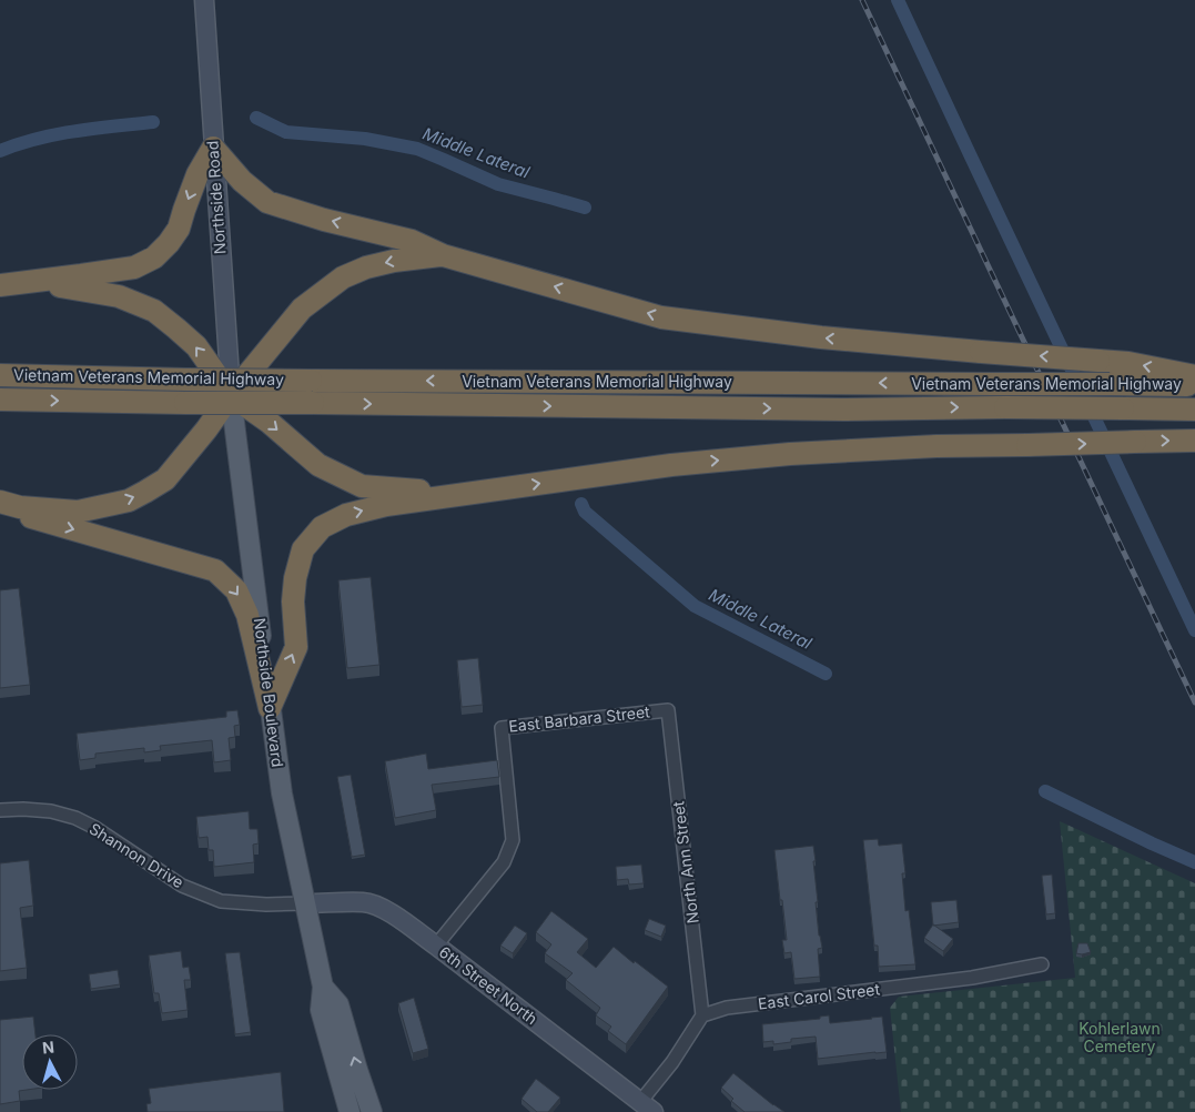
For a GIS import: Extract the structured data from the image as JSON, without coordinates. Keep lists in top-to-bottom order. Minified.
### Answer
{"streets":{"highway":["Vietnam Veterans Memorial Highway"],"main road":["Northside Boulevard"],"street":["Northside Road","East Barbara Street","Shannon Drive","North Ann Street","6th Street North","East Carol Street"]},"crossings":[["Northside Road","Northside Boulevard"],["Northside Boulevard","Shannon Drive"],["Northside Boulevard","6th Street North"],["East Barbara Street","North Ann Street"],["East Barbara Street","6th Street North"],["Shannon Drive","6th Street North"],["North Ann Street","East Carol Street"]],"water":["Middle Lateral"],"parks":["Kohlerlawn Cemetery"],"north":"top"}
